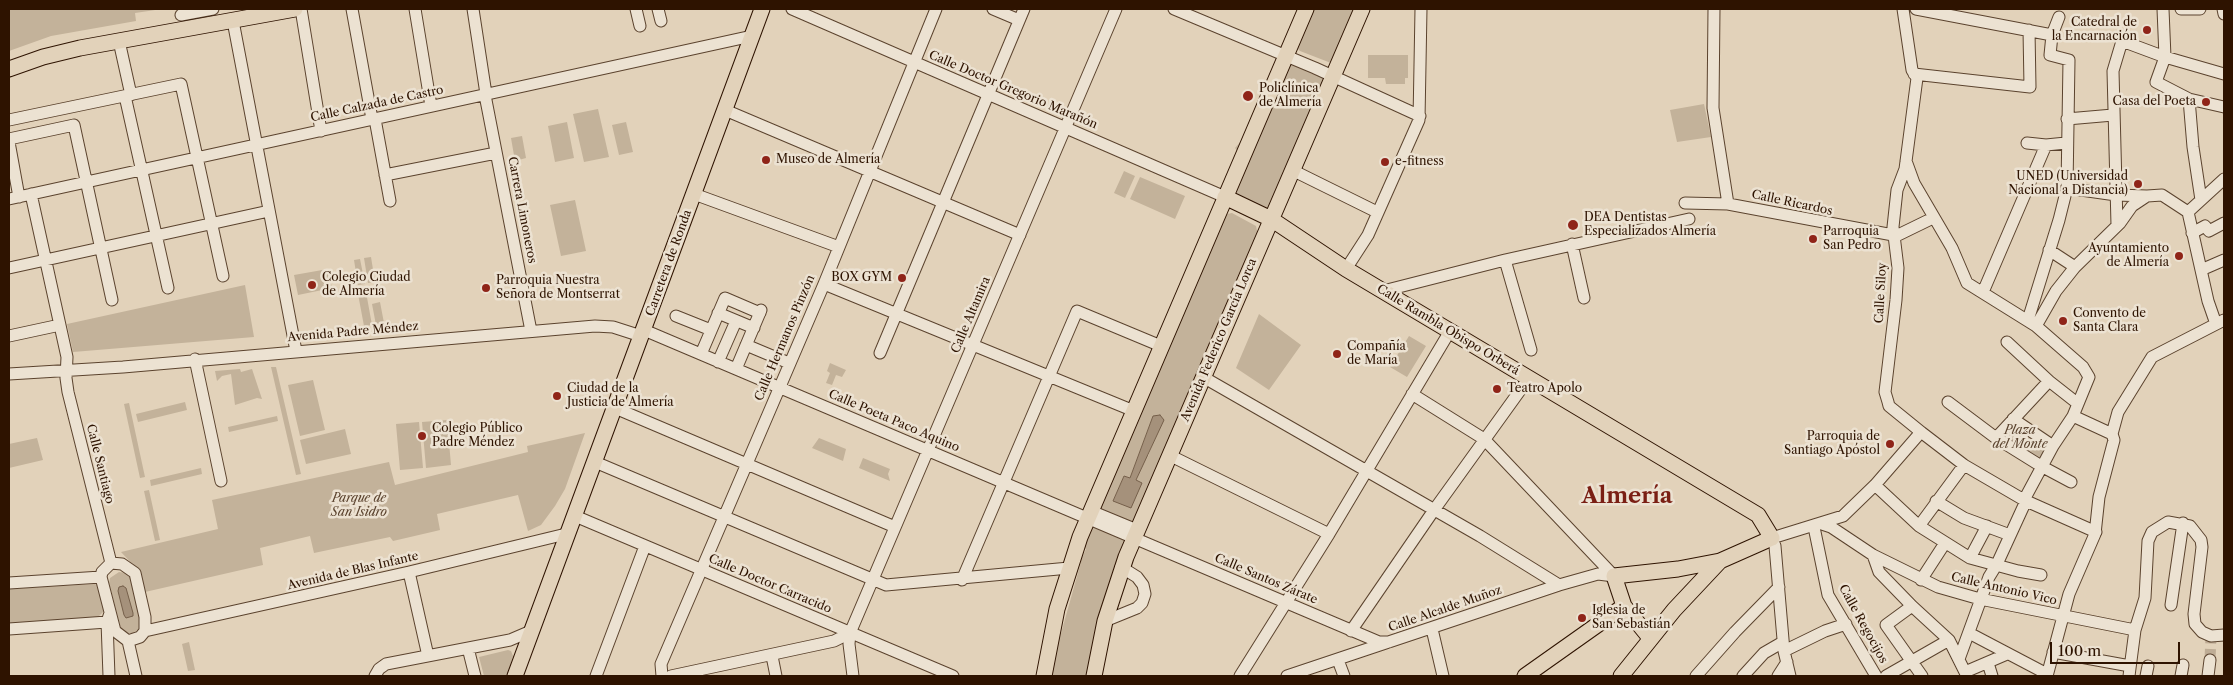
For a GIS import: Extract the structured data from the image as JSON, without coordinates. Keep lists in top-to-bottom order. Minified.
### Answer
{"streets":{"main road":["Carretera de Ronda","Calle Rambla Obispo Orberá","Avenida Federico García Lorca"],"street":["Calle Doctor Gregorio Marañón","Calle Calzada de Castro","Calle Ricardos","Carrera Limoneros","Calle Siloy","Calle Altamira","Avenida Padre Méndez","Calle Hermanos Pinzón","Calle Poeta Paco Aquino","Calle Santiago","Avenida de Blas Infante","Calle Santos Zárate","Calle Doctor Carracido","Calle Antonio Vico","Calle Alcalde Muñoz","Calle Regocijos"]},"crossings":[["Calle Doctor Gregorio Marañón","Calle Altamira"],["Calle Doctor Gregorio Marañón","Calle Rambla Obispo Orberá"],["Calle Doctor Gregorio Marañón","Calle Hermanos Pinzón"],["Calle Calzada de Castro","Carrera Limoneros"],["Calle Calzada de Castro","Carretera de Ronda"],["Calle Calzada de Castro","Calle Santiago"],["Calle Ricardos","Calle Siloy"],["Carrera Limoneros","Avenida Padre Méndez"],["Carretera de Ronda","Avenida Padre Méndez"],["Carretera de Ronda","Calle Poeta Paco Aquino"],["Carretera de Ronda","Avenida de Blas Infante"],["Carretera de Ronda","Calle Doctor Carracido"],["Calle Altamira","Calle Poeta Paco Aquino"],["Calle Altamira","Calle Doctor Carracido"],["Calle Rambla Obispo Orberá","Avenida Federico García Lorca"],["Avenida Padre Méndez","Calle Poeta Paco Aquino"],["Avenida Padre Méndez","Calle Santiago"],["Calle Hermanos Pinzón","Calle Poeta Paco Aquino"],["Calle Hermanos Pinzón","Calle Doctor Carracido"],["Avenida Federico García Lorca","Calle Poeta Paco Aquino"],["Avenida Federico García Lorca","Calle Santos Zárate"],["Calle Poeta Paco Aquino","Calle Santos Zárate"],["Calle Santos Zárate","Calle Alcalde Muñoz"],["Calle Antonio Vico","Calle Regocijos"]],"districts":["Almería"],"parks":["Plaza del Monte","Parque de San Isidro"],"places":["Catedral de la Encarnación","Policlínica de Almería","Casa del Poeta","Museo de Almería","e-fitness","UNED (Universidad Nacional a Distancia)","DEA Dentistas Especializados Almería","Parroquia San Pedro","Ayuntamiento de Almería","BOX GYM","Colegio Ciudad de Almería","Parroquia Nuestra Señora de Montserrat","Convento de Santa Clara","Compañía de María","Teatro Apolo","Ciudad de la Justicia de Almería","Colegio Público Padre Méndez","Parroquia de Santiago Apóstol","Iglesia de San Sebastián"],"scale_bar":"100 m"}
